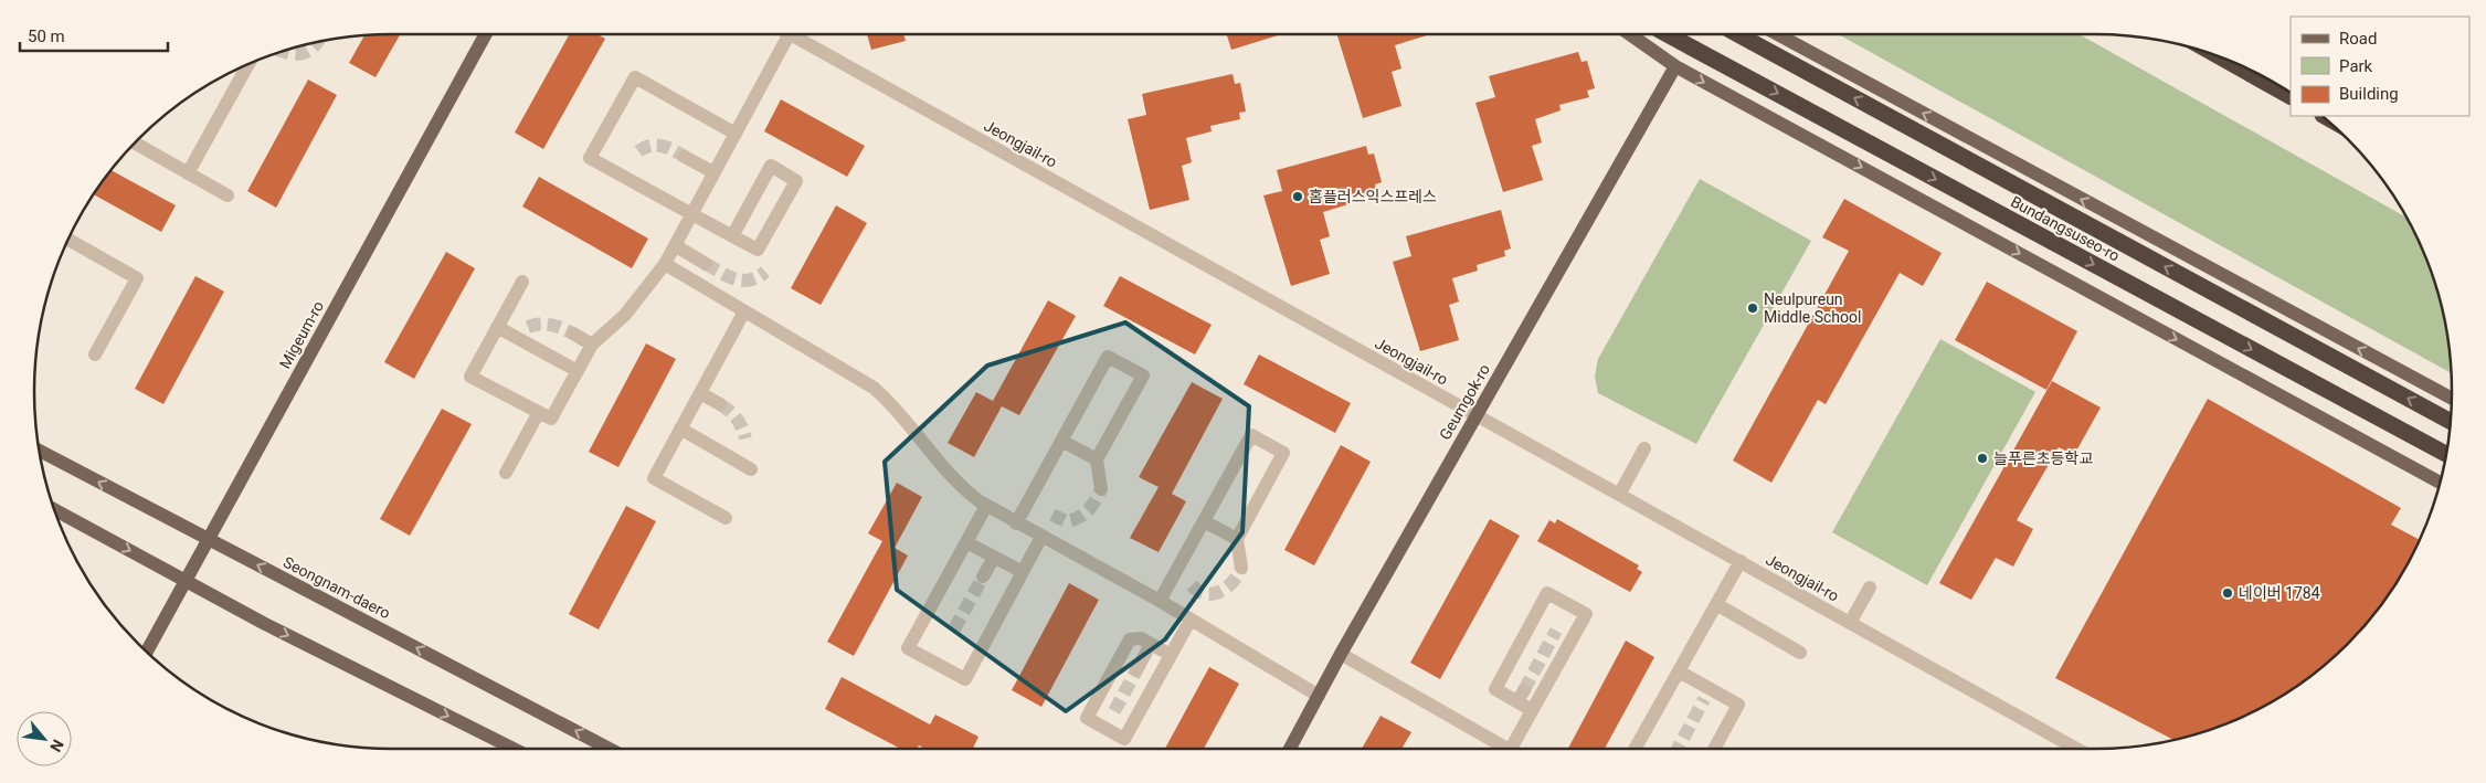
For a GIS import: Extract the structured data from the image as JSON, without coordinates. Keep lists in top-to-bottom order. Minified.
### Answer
{"streets":{"highway":["Bundangsuseo-ro"],"main road":["Migeum-ro","Geumgok-ro","Seongnam-daero"],"street":["Jeongjail-ro"]},"crossings":[["Jeongjail-ro","Geumgok-ro"],["Migeum-ro","Seongnam-daero"]],"places":["홈플러스익스프레스","Neulpureun Middle School","늘푸른초등학교","네이버 1784"],"legend":["Road","Park","Building"],"scale_bar":"50 m","north":"bottom right"}
